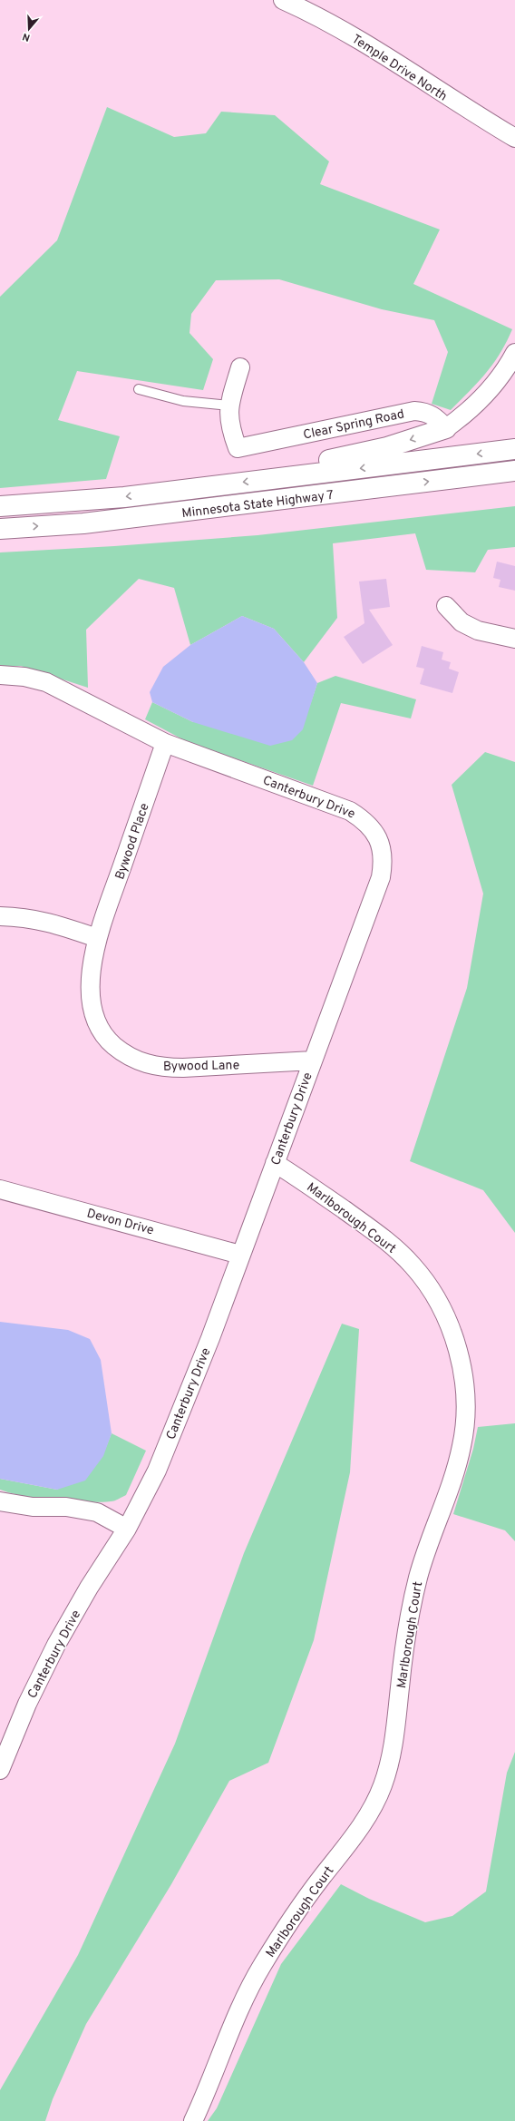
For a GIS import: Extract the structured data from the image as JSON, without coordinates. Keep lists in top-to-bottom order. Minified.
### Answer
{"streets":{"main road":["Minnesota State Highway 7"],"street":["Temple Drive North","Clear Spring Road","Canterbury Drive","Bywood Place","Bywood Lane","Marlborough Court","Devon Drive"]},"crossings":[["Canterbury Drive","Bywood Place"],["Canterbury Drive","Bywood Lane"],["Canterbury Drive","Marlborough Court"],["Canterbury Drive","Devon Drive"],["Bywood Place","Bywood Lane"]],"north":"bottom"}
